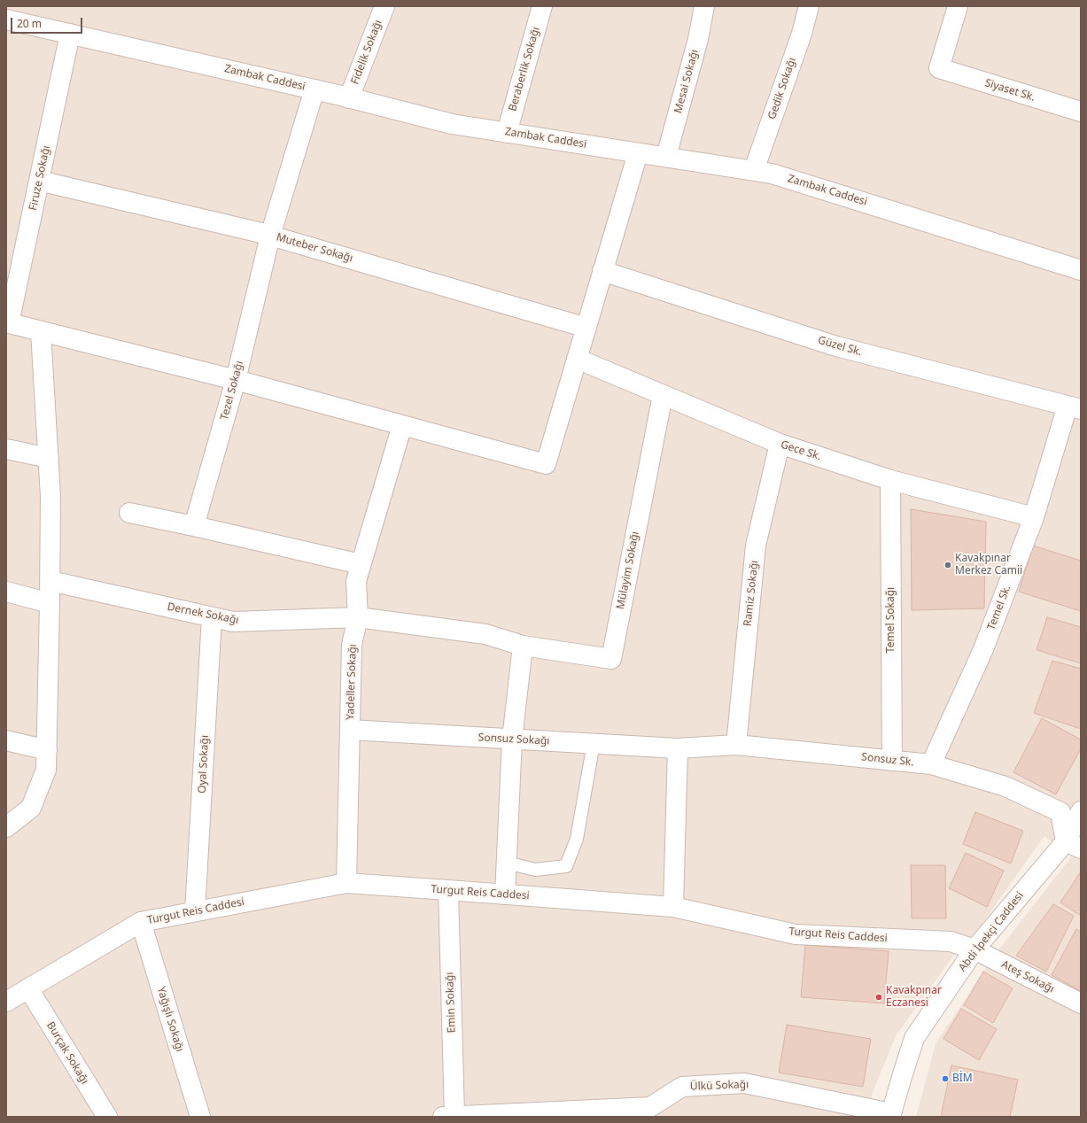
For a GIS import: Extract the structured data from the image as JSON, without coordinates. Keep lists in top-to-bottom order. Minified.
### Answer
{"streets":{"street":["Fidelik Sokağı","Beraberlik Sokağı","Zambak Caddesi","Mesai Sokağı","Gedik Sokağı","Siyaset Sk.","Firuze Sokağı","Muteber Sokağı","Güzel Sk.","Tezel Sokağı","Gece Sk.","Mülayim Sokağı","Ramiz Sokağı","Temel Sk.","Dernek Sokağı","Temel Sokağı","Yadeller Sokağı","Sonsuz Sokağı","Sonsuz Sk.","Oyal Sokağı","Turgut Reis Caddesi","Abdi İpekçi Caddesi","Ateş Sokağı","Emin Sokağı","Yağışlı Sokağı","Burçak Sokağı","Ülkü Sokağı"]},"crossings":[["Fidelik Sokağı","Zambak Caddesi"],["Beraberlik Sokağı","Zambak Caddesi"],["Zambak Caddesi","Mesai Sokağı"],["Zambak Caddesi","Gedik Sokağı"],["Zambak Caddesi","Firuze Sokağı"],["Zambak Caddesi","Tezel Sokağı"],["Firuze Sokağı","Muteber Sokağı"],["Muteber Sokağı","Tezel Sokağı"],["Güzel Sk.","Temel Sk."],["Gece Sk.","Mülayim Sokağı"],["Gece Sk.","Ramiz Sokağı"],["Gece Sk.","Temel Sk."],["Gece Sk.","Temel Sokağı"],["Mülayim Sokağı","Dernek Sokağı"],["Ramiz Sokağı","Sonsuz Sk."],["Temel Sk.","Sonsuz Sk."],["Dernek Sokağı","Yadeller Sokağı"],["Dernek Sokağı","Oyal Sokağı"],["Temel Sokağı","Sonsuz Sk."],["Yadeller Sokağı","Sonsuz Sokağı"],["Yadeller Sokağı","Turgut Reis Caddesi"],["Sonsuz Sokağı","Sonsuz Sk."],["Sonsuz Sk.","Abdi İpekçi Caddesi"],["Oyal Sokağı","Turgut Reis Caddesi"],["Turgut Reis Caddesi","Abdi İpekçi Caddesi"],["Turgut Reis Caddesi","Ateş Sokağı"],["Turgut Reis Caddesi","Emin Sokağı"],["Turgut Reis Caddesi","Yağışlı Sokağı"],["Turgut Reis Caddesi","Burçak Sokağı"],["Abdi İpekçi Caddesi","Ateş Sokağı"],["Abdi İpekçi Caddesi","Ülkü Sokağı"],["Emin Sokağı","Ülkü Sokağı"]],"places":["Kavakpınar Merkez Camii","Kavakpınar Eczanesi","BİM"],"scale_bar":"20 m"}
